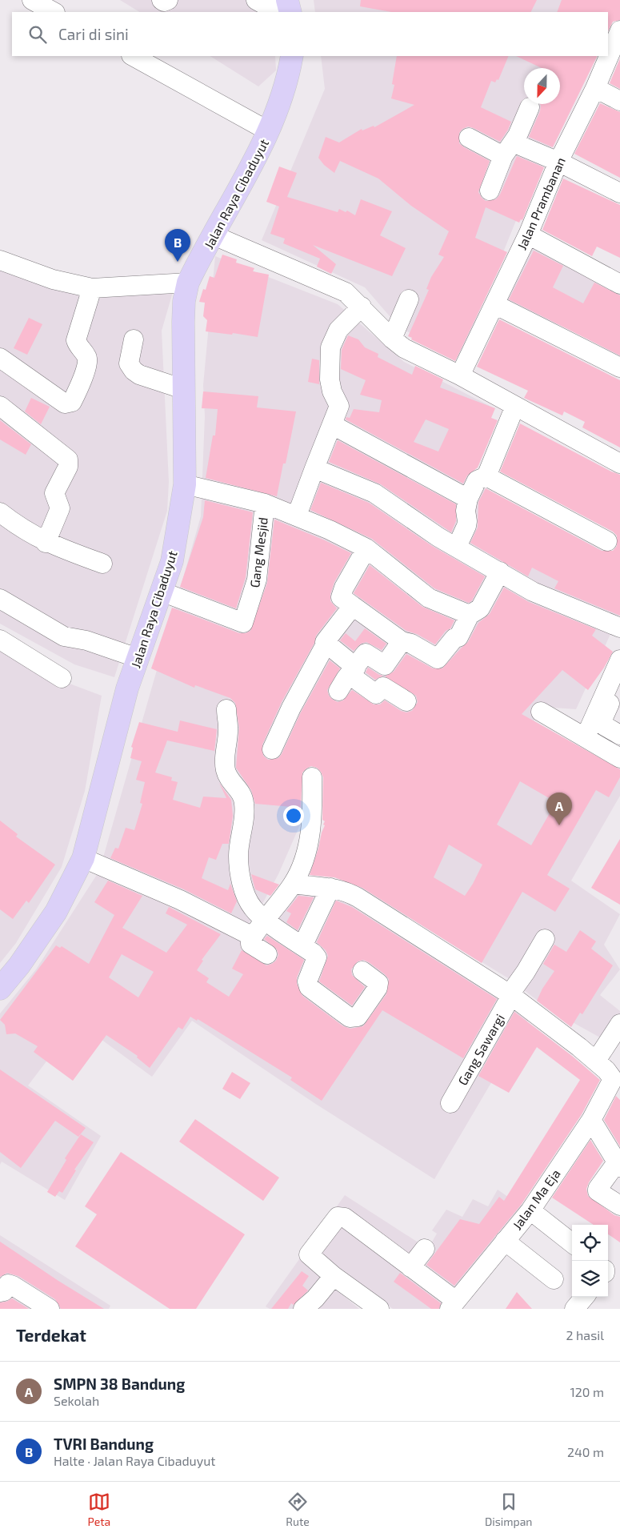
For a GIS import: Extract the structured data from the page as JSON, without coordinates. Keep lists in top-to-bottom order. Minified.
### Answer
{"streets":{"main road":["Jalan Raya Cibaduyut"],"street":["Jalan Prambanan","Gang Mesjid","Gang Sawargi","Jalan Ma Eja"]},"crossings":[["Jalan Raya Cibaduyut","Gang Mesjid"]],"north":"bottom","page":{"search":"Cari di sini","pins":["B","A"],"heading":["Terdekat","2 hasil"],"list":[{"mark":"A","name":"SMPN 38 Bandung","note":"Sekolah","value":"120 m"},{"mark":"B","name":"TVRI Bandung","note":"Halte · Jalan Raya Cibaduyut","value":"240 m"}],"nav":["Peta","Rute","Disimpan"]}}
